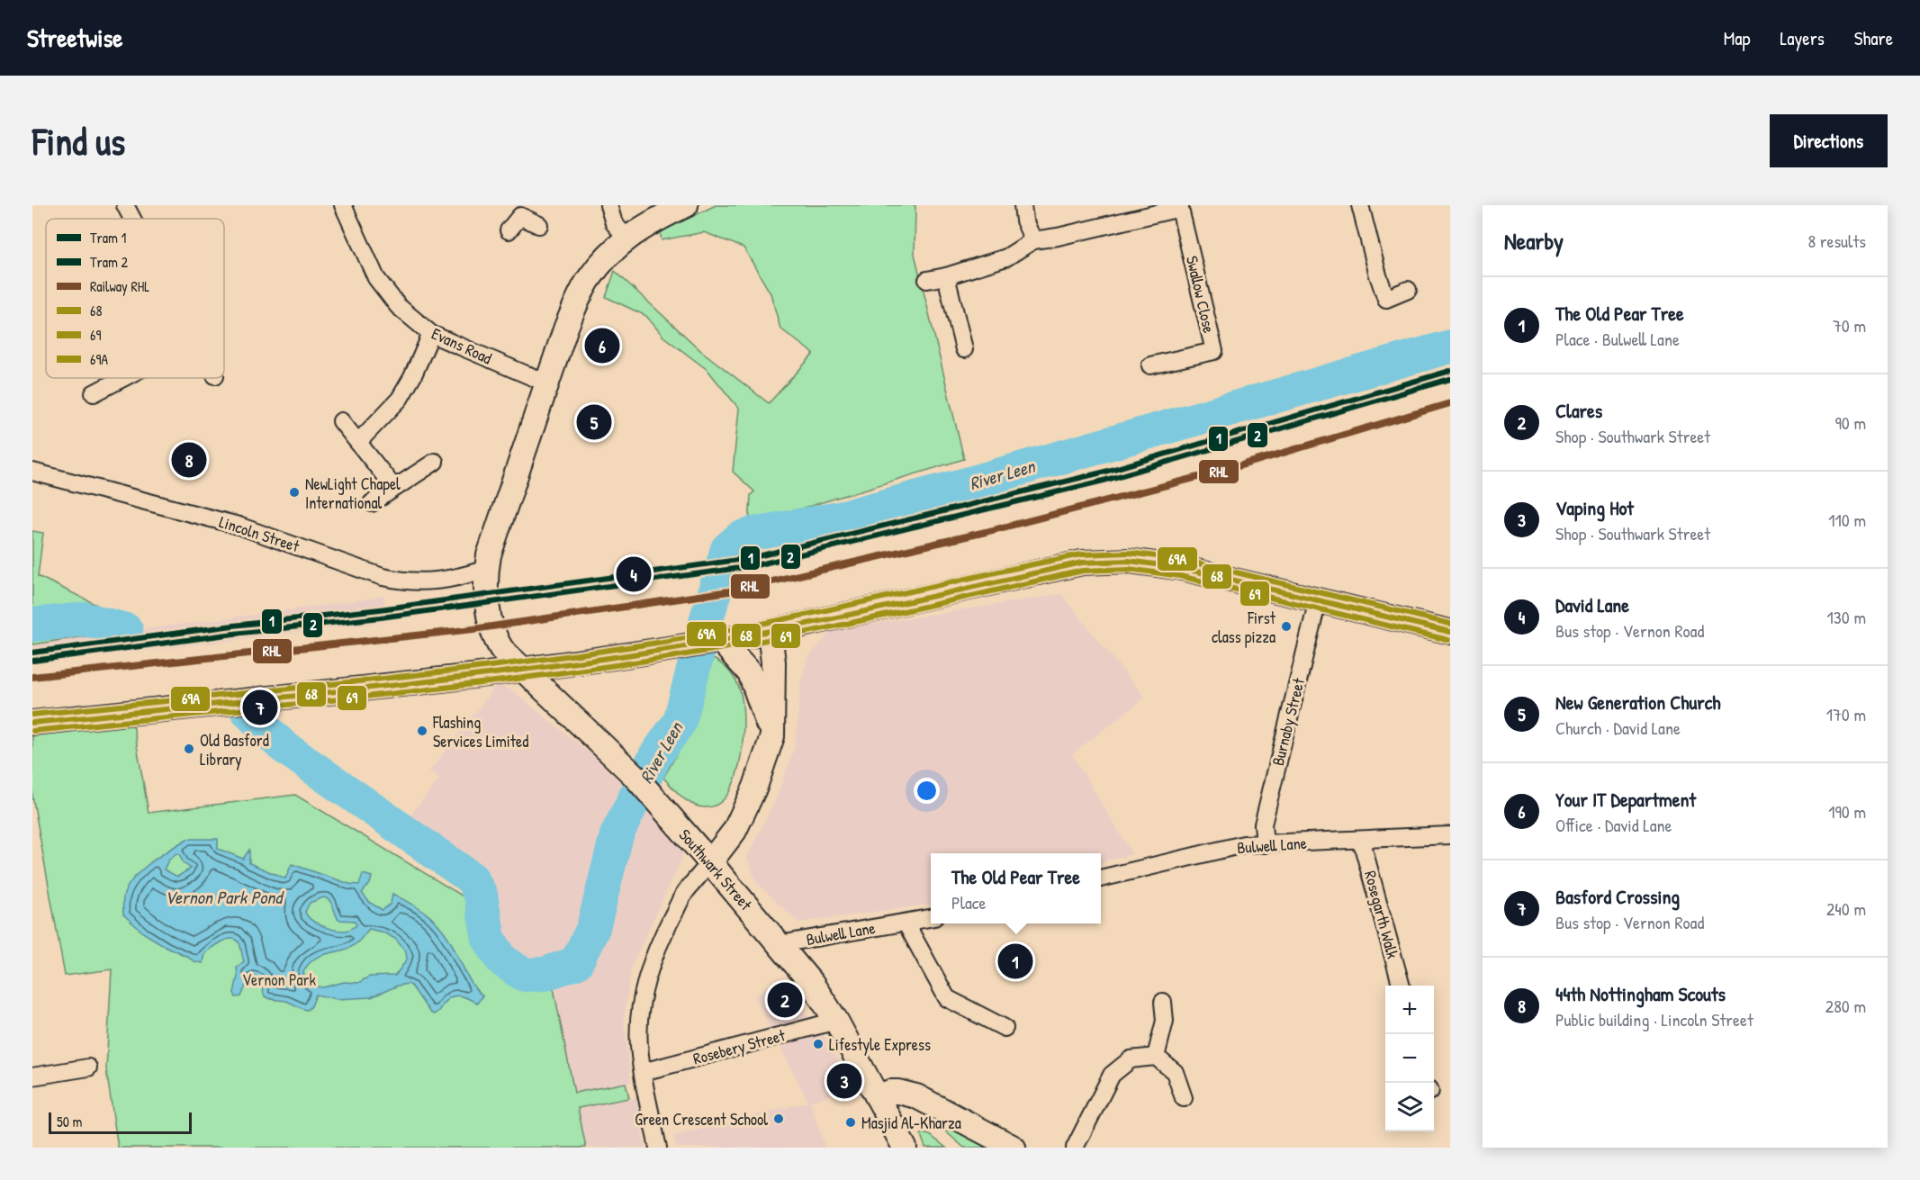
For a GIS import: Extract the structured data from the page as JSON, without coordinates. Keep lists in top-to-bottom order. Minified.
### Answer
{"streets":{"main road":["Southwark Street"],"street":["Swallow Close","Evans Road","Lincoln Street","Burnaby Street","Bulwell Lane","Rosegarth Walk","Rosebery Street"]},"crossings":[["Evans Road","Southwark Street"],["Lincoln Street","Southwark Street"],["Burnaby Street","Bulwell Lane"],["Bulwell Lane","Southwark Street"],["Bulwell Lane","Rosegarth Walk"],["Southwark Street","Rosebery Street"]],"water":["River Leen","Vernon Park Pond"],"parks":["Vernon Park"],"places":["NewLight Chapel International","First class pizza","Flashing Services Limited","Old Basford Library","Lifestyle Express","Green Crescent School","Masjid Al-Kharza"],"lines":["tram line 1","tram line 2","rail line RHL","transit line 69A","transit line 68","transit line 69"],"legend":["Tram 1","Tram 2","Railway RHL","68","69","69A"],"scale_bar":"50 m","page":{"header":"Streetwise","nav":["Map","Layers","Share"],"buttons":"Directions","title":"Find us","heading":["Nearby","8 results"],"list":[{"mark":"1","name":"The Old Pear Tree","note":"Place · Bulwell Lane","value":"70 m"},{"mark":"2","name":"Clares","note":"Shop · Southwark Street","value":"90 m"},{"mark":"3","name":"Vaping Hot","note":"Shop · Southwark Street","value":"110 m"},{"mark":"4","name":"David Lane","note":"Bus stop · Vernon Road","value":"130 m"},{"mark":"5","name":"New Generation Church","note":"Church · David Lane","value":"170 m"},{"mark":"6","name":"Your IT Department","note":"Office · David Lane","value":"190 m"},{"mark":"7","name":"Basford Crossing","note":"Bus stop · Vernon Road","value":"240 m"},{"mark":"8","name":"44th Nottingham Scouts","note":"Public building · Lincoln Street","value":"280 m"}],"pins":["6","5","8","4","7","1","2","3"],"popup":["The Old Pear Tree","Place"],"map_buttons":["+","−"],"scale":"50 m"}}
